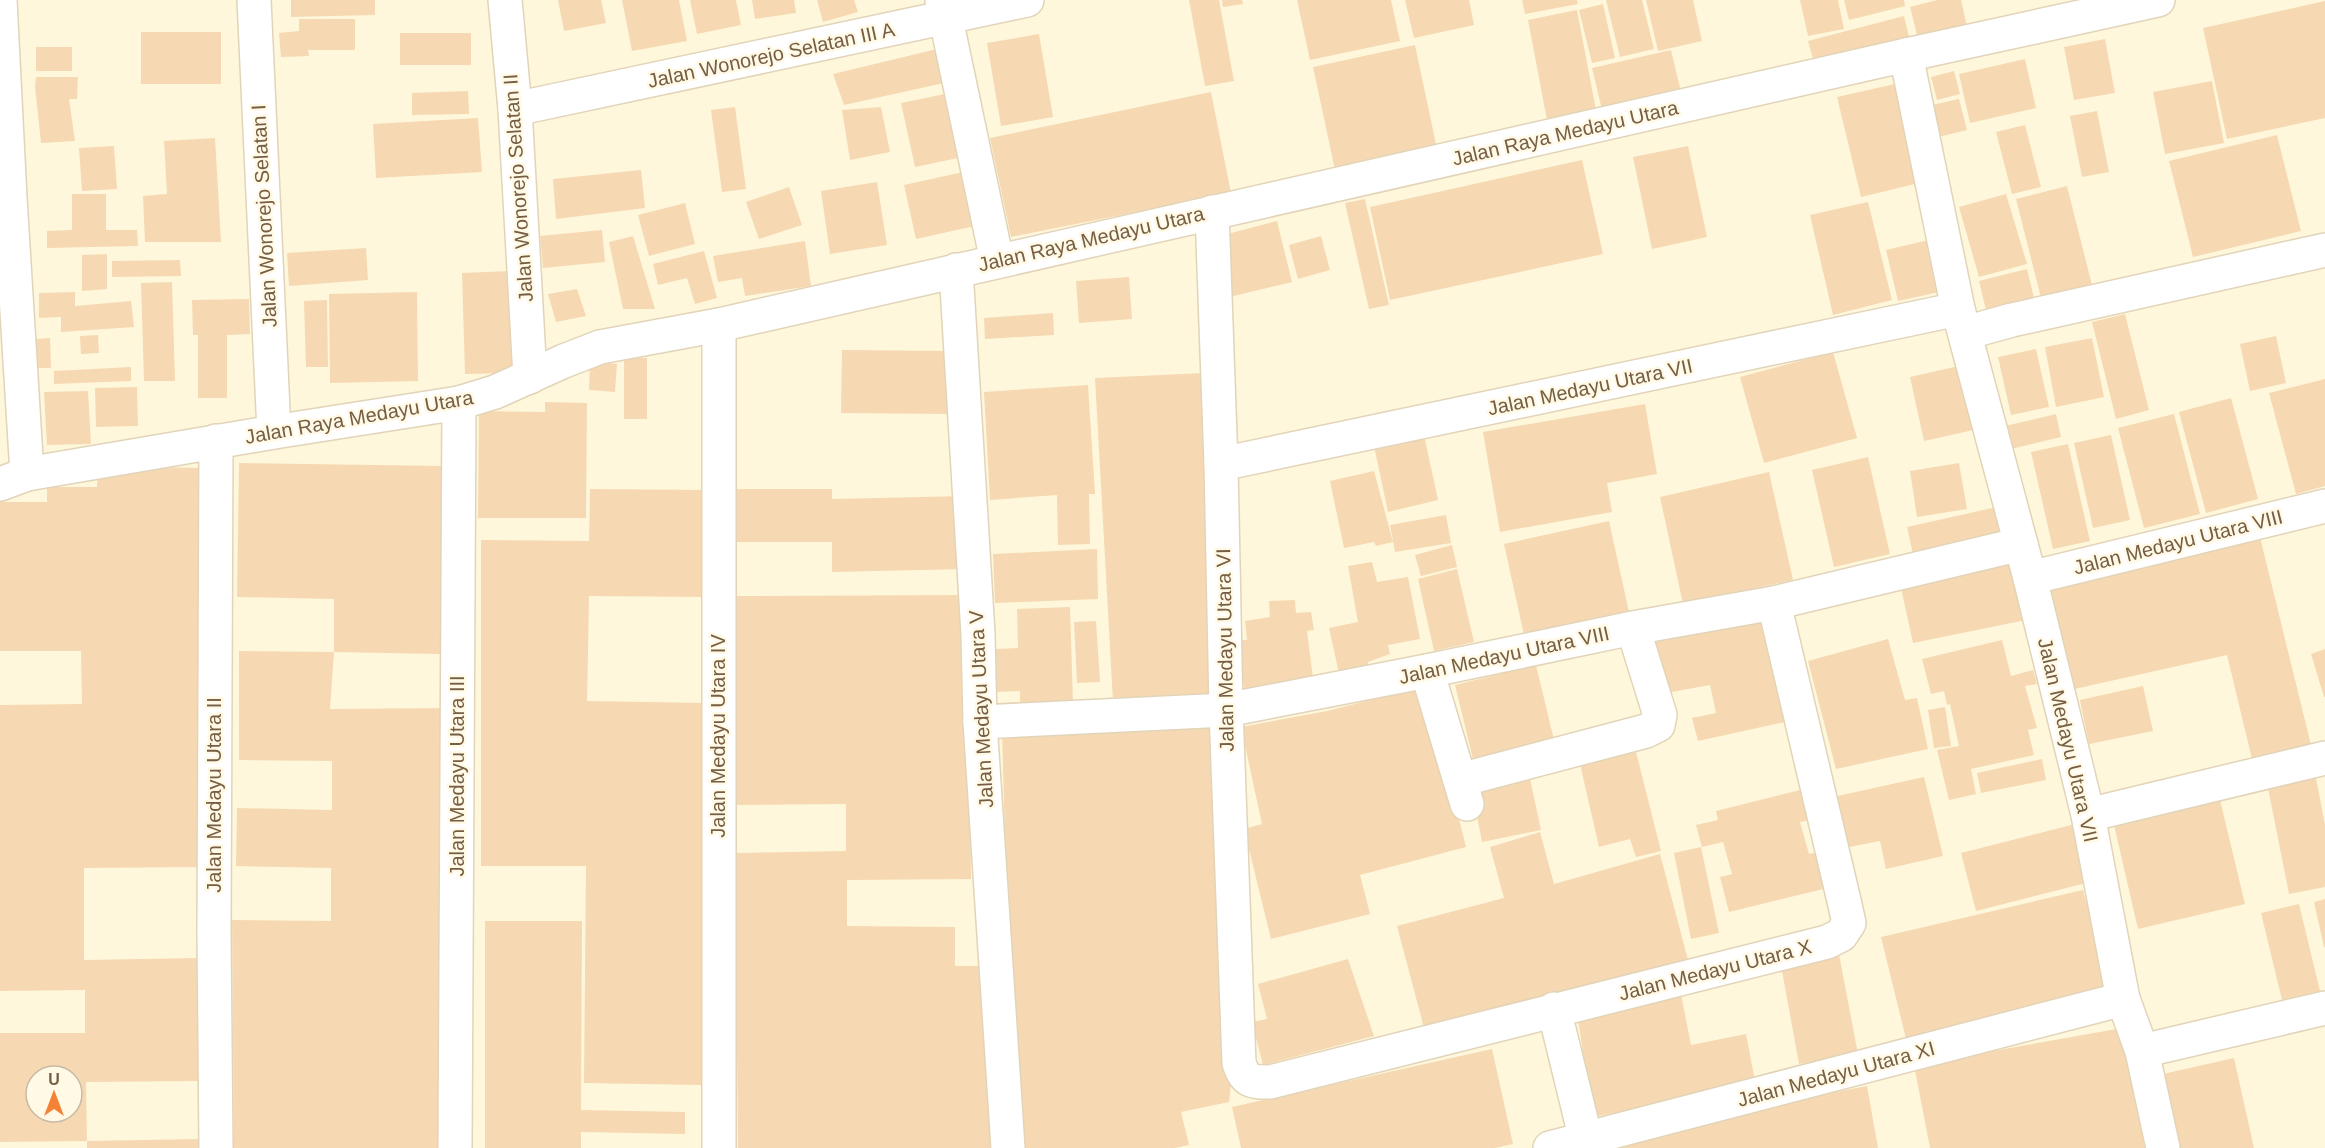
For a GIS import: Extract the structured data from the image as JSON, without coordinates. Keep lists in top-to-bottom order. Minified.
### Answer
{"streets":{"street":["Jalan Wonorejo Selatan III A","Jalan Raya Medayu Utara","Jalan Wonorejo Selatan II","Jalan Wonorejo Selatan I","Jalan Medayu Utara VII","Jalan Medayu Utara VIII","Jalan Medayu Utara VI","Jalan Medayu Utara V","Jalan Medayu Utara IV","Jalan Medayu Utara III","Jalan Medayu Utara II","Jalan Medayu Utara X","Jalan Medayu Utara XI"]},"crossings":[["Jalan Wonorejo Selatan III A","Jalan Wonorejo Selatan II"],["Jalan Raya Medayu Utara","Jalan Wonorejo Selatan II"],["Jalan Raya Medayu Utara","Jalan Wonorejo Selatan I"],["Jalan Raya Medayu Utara","Jalan Medayu Utara VII"],["Jalan Raya Medayu Utara","Jalan Medayu Utara VI"],["Jalan Raya Medayu Utara","Jalan Medayu Utara V"],["Jalan Raya Medayu Utara","Jalan Medayu Utara IV"],["Jalan Raya Medayu Utara","Jalan Medayu Utara III"],["Jalan Raya Medayu Utara","Jalan Medayu Utara II"],["Jalan Medayu Utara VII","Jalan Medayu Utara VIII"],["Jalan Medayu Utara VII","Jalan Medayu Utara VI"],["Jalan Medayu Utara VII","Jalan Medayu Utara XI"],["Jalan Medayu Utara VIII","Jalan Medayu Utara VI"],["Jalan Medayu Utara VIII","Jalan Medayu Utara V"],["Jalan Medayu Utara VIII","Jalan Medayu Utara X"],["Jalan Medayu Utara VI","Jalan Medayu Utara X"]],"north":"top"}
